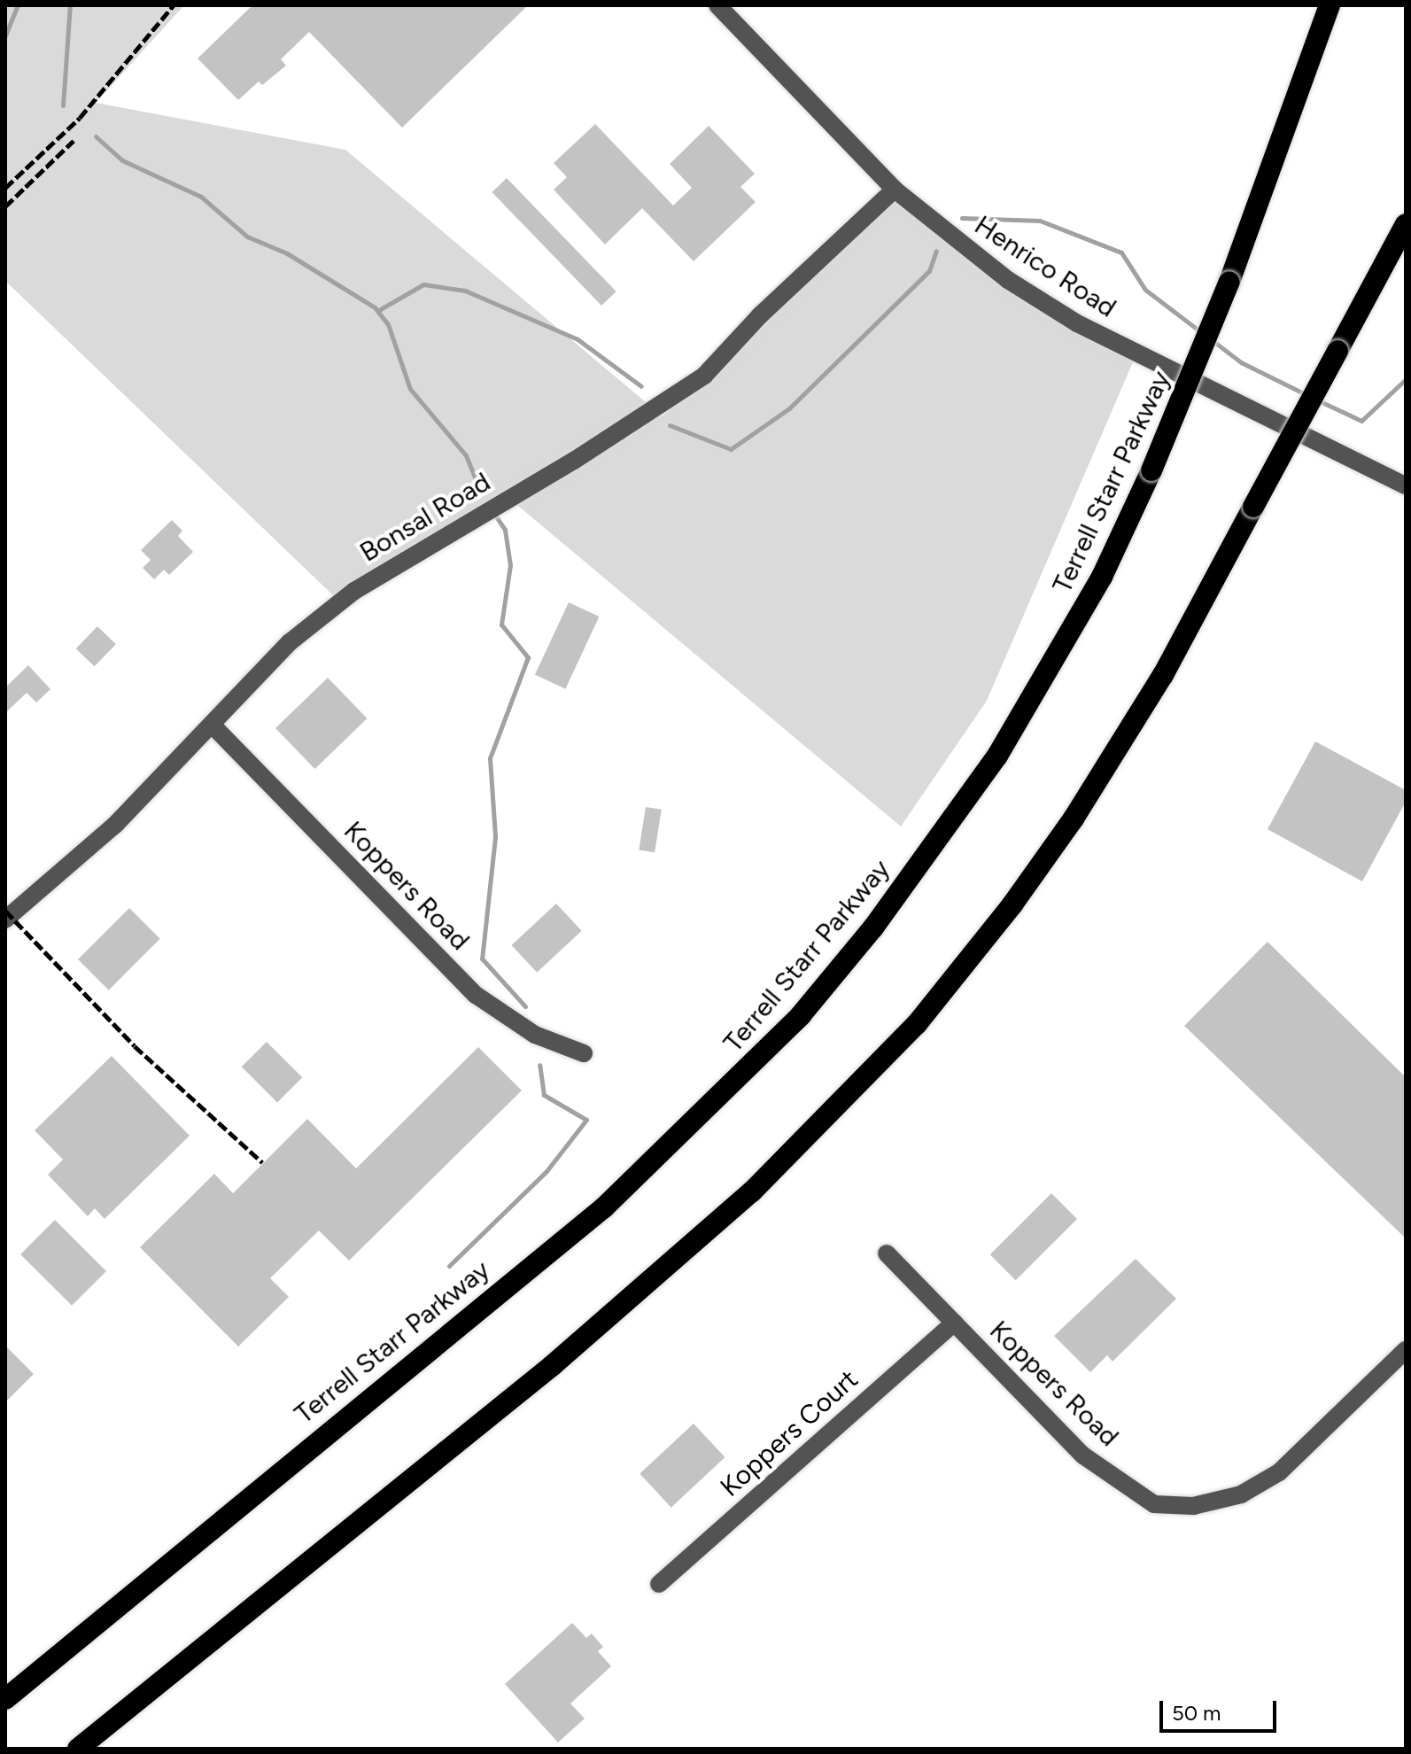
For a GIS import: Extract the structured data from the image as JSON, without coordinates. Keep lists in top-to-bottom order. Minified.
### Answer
{"streets":{"highway":["Terrell Starr Parkway"],"street":["Henrico Road","Bonsal Road","Koppers Road","Koppers Court"]},"crossings":[["Henrico Road","Bonsal Road"],["Bonsal Road","Koppers Road"],["Koppers Road","Koppers Court"]],"scale_bar":"50 m"}
